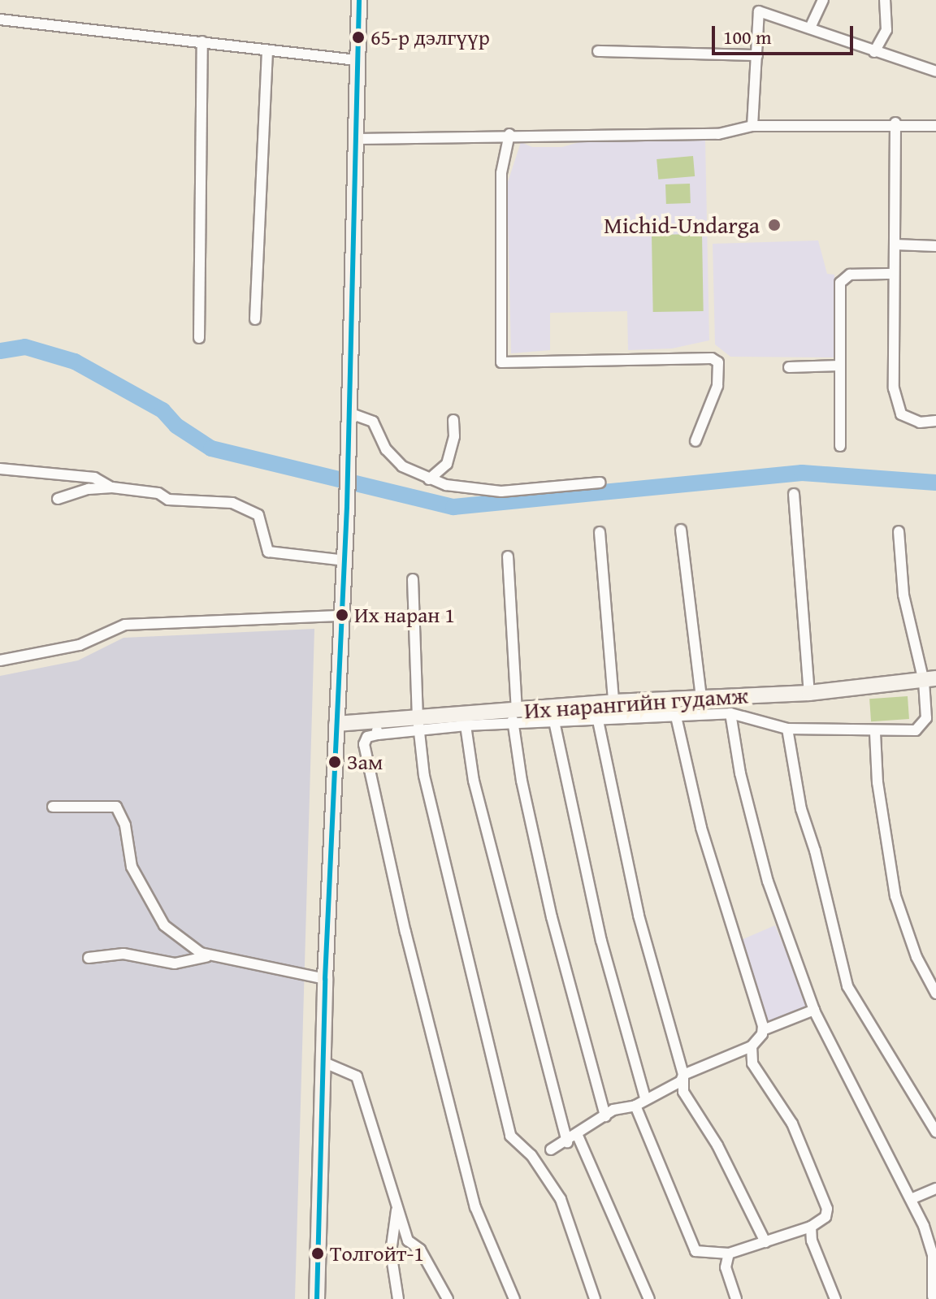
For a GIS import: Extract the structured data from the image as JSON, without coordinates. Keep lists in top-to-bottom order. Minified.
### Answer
{"streets":{"main road":["Их нарангийн гудамж"]},"places":["65-р дэлгүүр","Michid-Undarga","Их наран 1","Зам","Толгойт-1"],"scale_bar":"100 m"}
